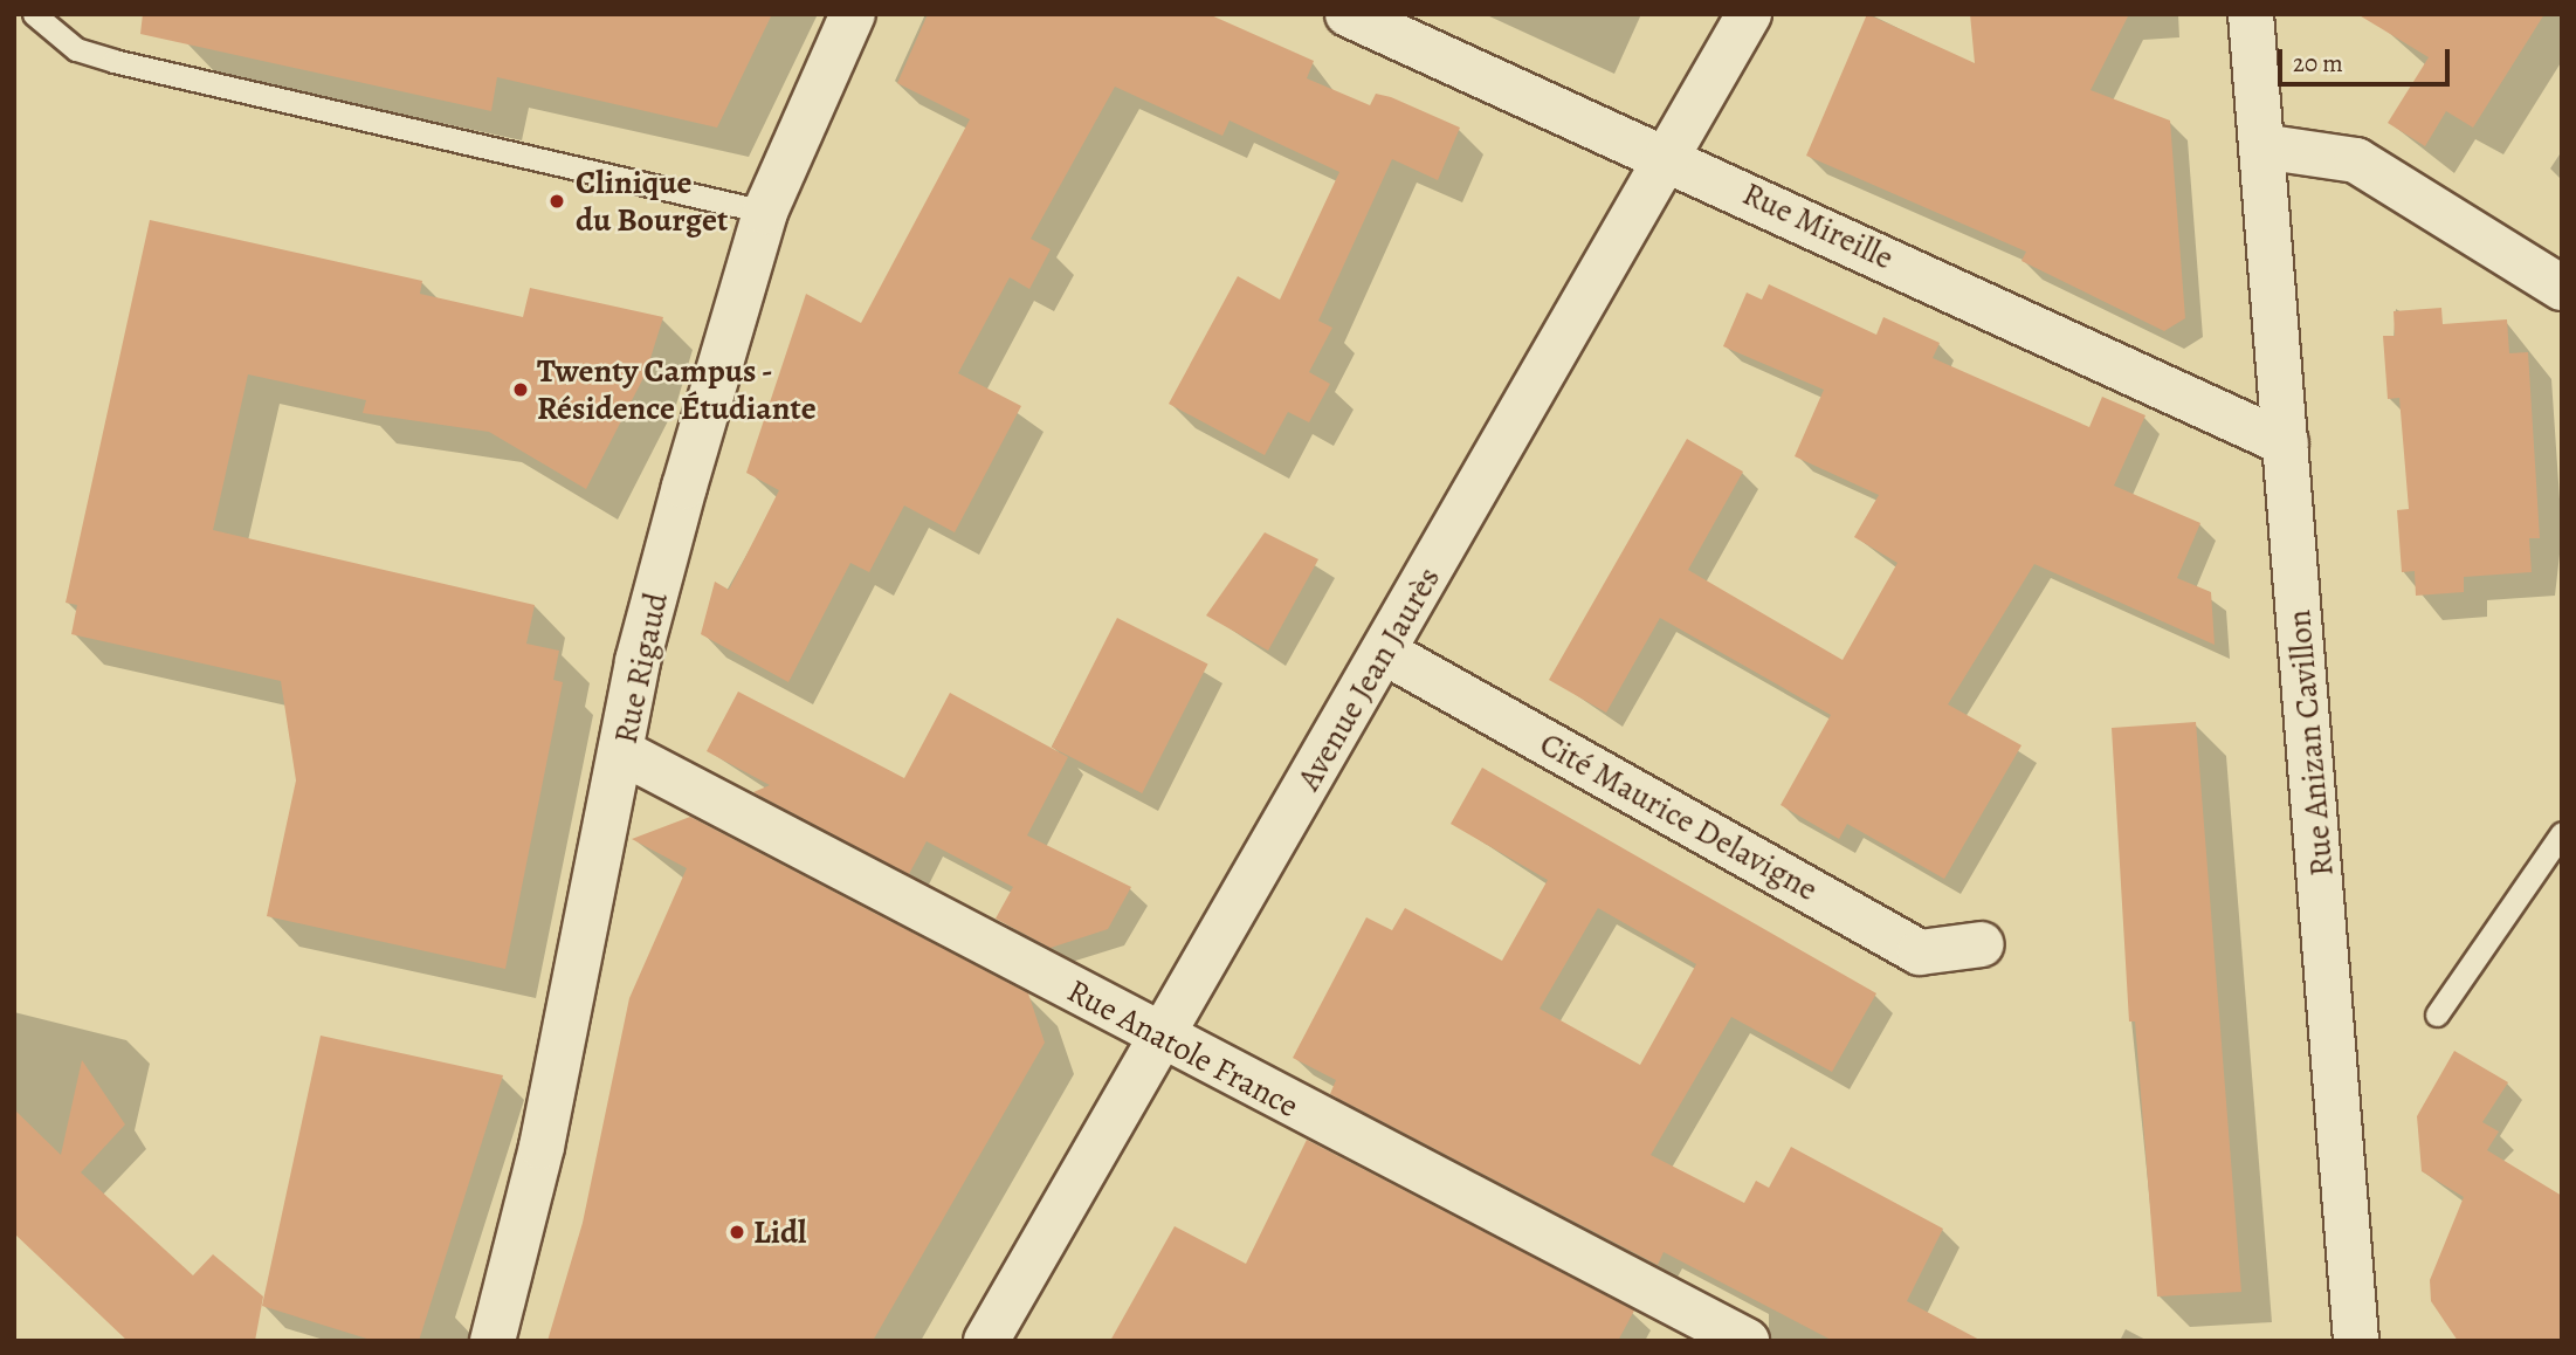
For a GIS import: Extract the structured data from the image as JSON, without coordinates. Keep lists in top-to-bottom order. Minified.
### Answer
{"streets":{"street":["Rue Mireille","Rue Rigaud","Avenue Jean Jaurès","Rue Anizan Cavillon","Cité Maurice Delavigne","Rue Anatole France"]},"crossings":[["Rue Mireille","Avenue Jean Jaurès"],["Rue Mireille","Rue Anizan Cavillon"],["Rue Rigaud","Rue Anatole France"],["Avenue Jean Jaurès","Cité Maurice Delavigne"],["Avenue Jean Jaurès","Rue Anatole France"]],"places":["Clinique du Bourget","Twenty Campus - Résidence Étudiante","Lidl"],"scale_bar":"20 m"}
